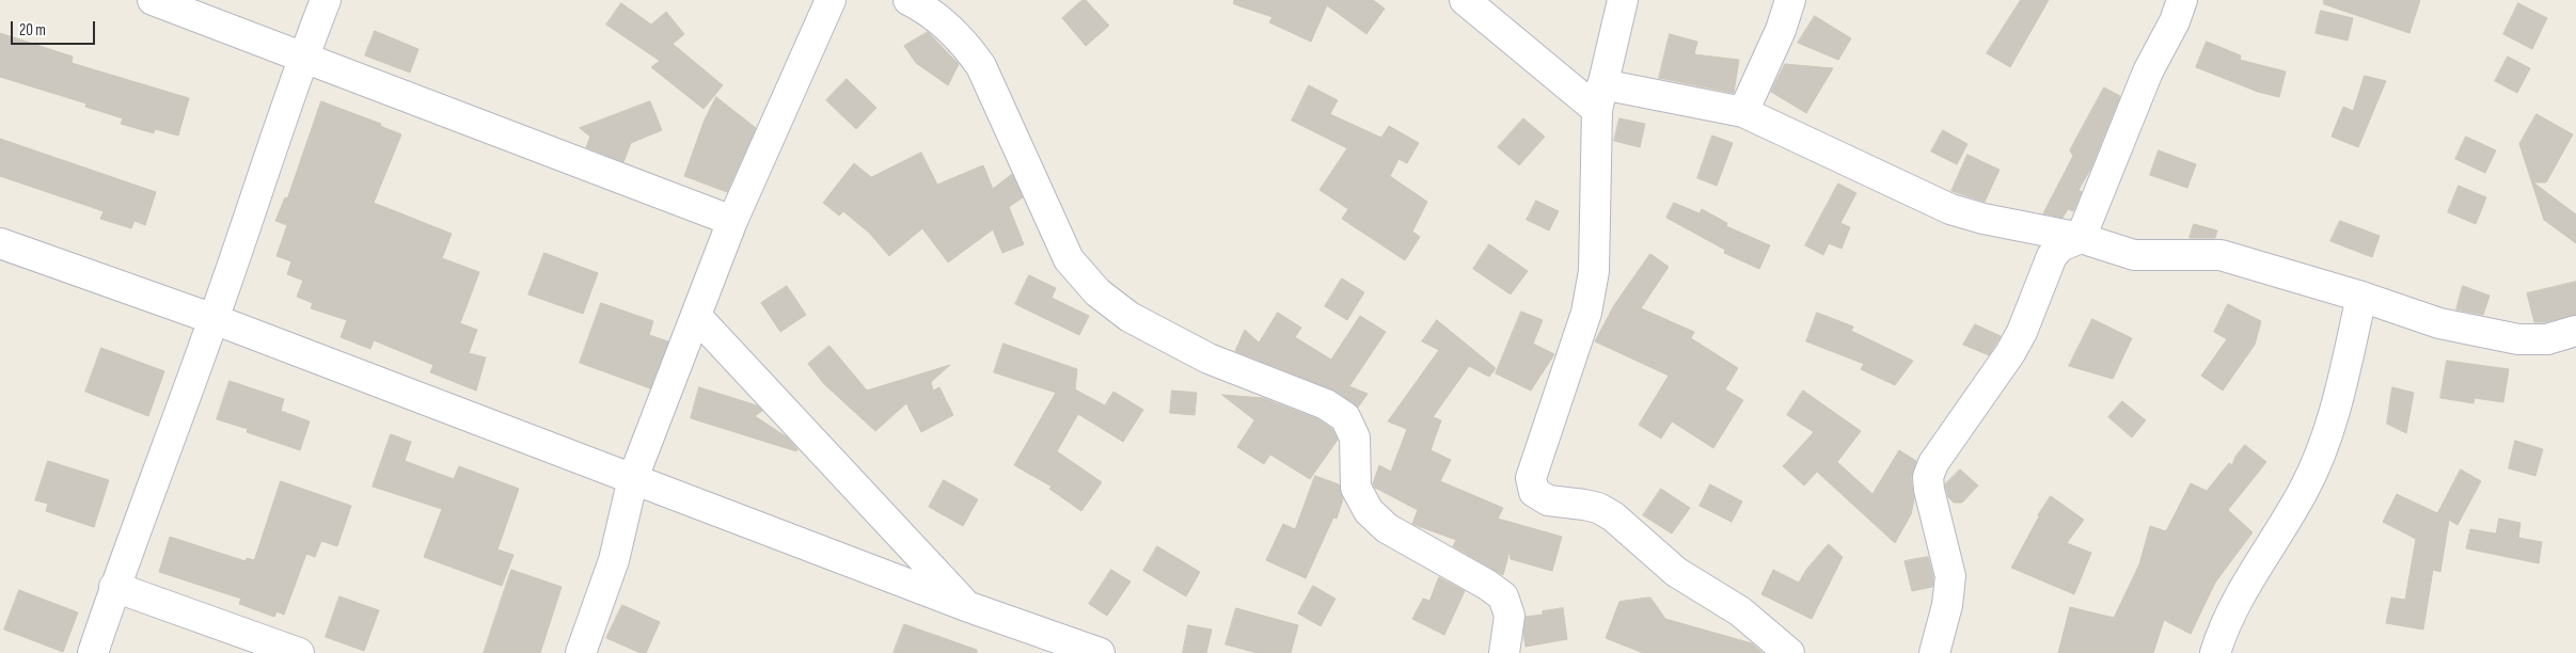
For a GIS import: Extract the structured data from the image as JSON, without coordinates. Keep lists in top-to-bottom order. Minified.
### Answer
{"scale_bar":"20 m"}
